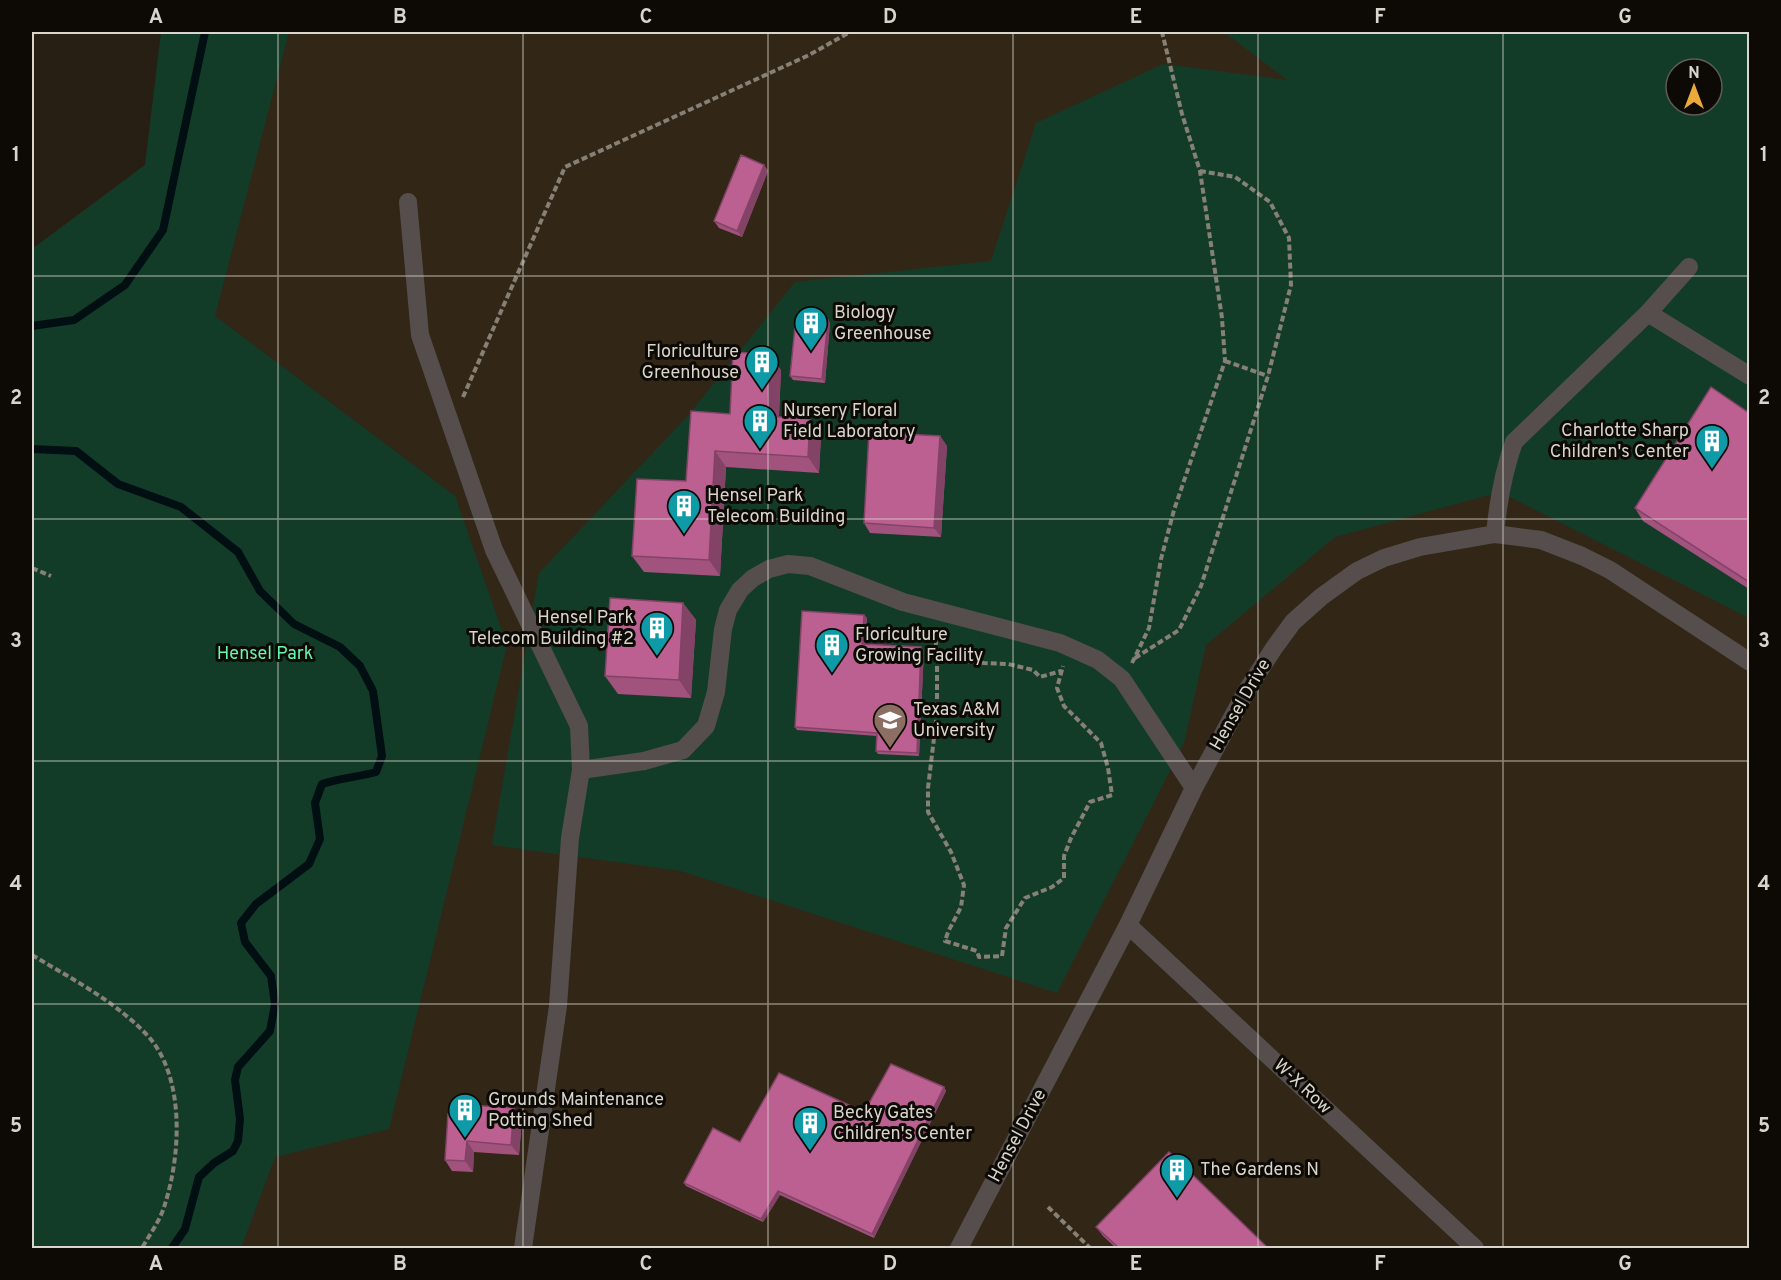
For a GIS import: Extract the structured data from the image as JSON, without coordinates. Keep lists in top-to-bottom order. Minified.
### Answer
{"streets":{"street":["Hensel Drive","W-X Row"]},"crossings":[["Hensel Drive","W-X Row"]],"parks":["Hensel Park"],"places":{"building":["Biology Greenhouse","Floriculture Greenhouse","Nursery Floral Field Laboratory","Charlotte Sharp Children's Center","Hensel Park Telecom Building","Hensel Park Telecom Building #2","Floriculture Growing Facility","Grounds Maintenance Potting Shed","Becky Gates Children's Center","The Gardens N"],"school or university":["Texas A&M University"]},"north":"top","grid":{"columns":["A","B","C","D","E","F","G"],"rows":["1","2","3","4","5"]}}
